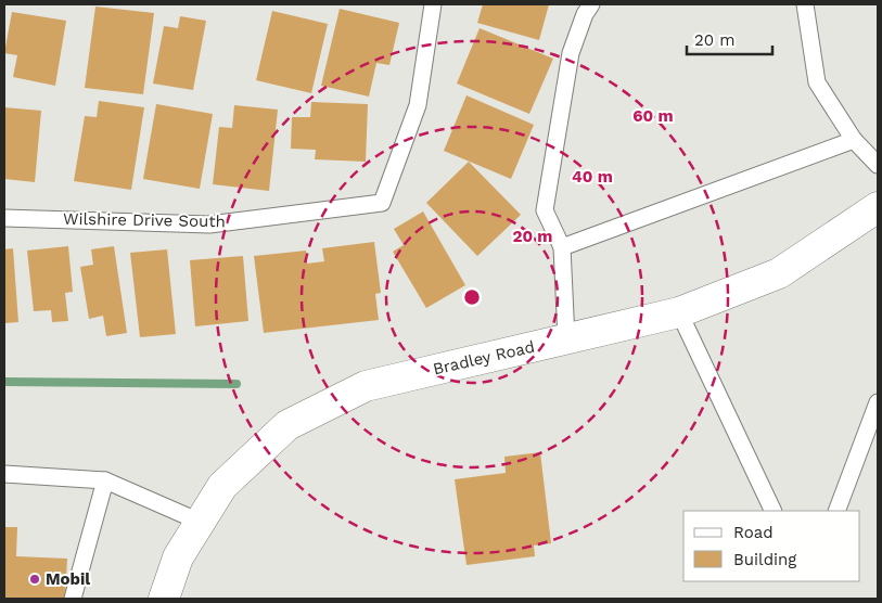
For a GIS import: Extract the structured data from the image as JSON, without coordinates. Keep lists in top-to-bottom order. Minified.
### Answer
{"streets":{"street":["Bradley Road"],"lane":["Wilshire Drive South"]},"places":["Mobil"],"legend":["Road","Building"],"scale_bar":"20 m","rings":["60 m","40 m","20 m"]}
